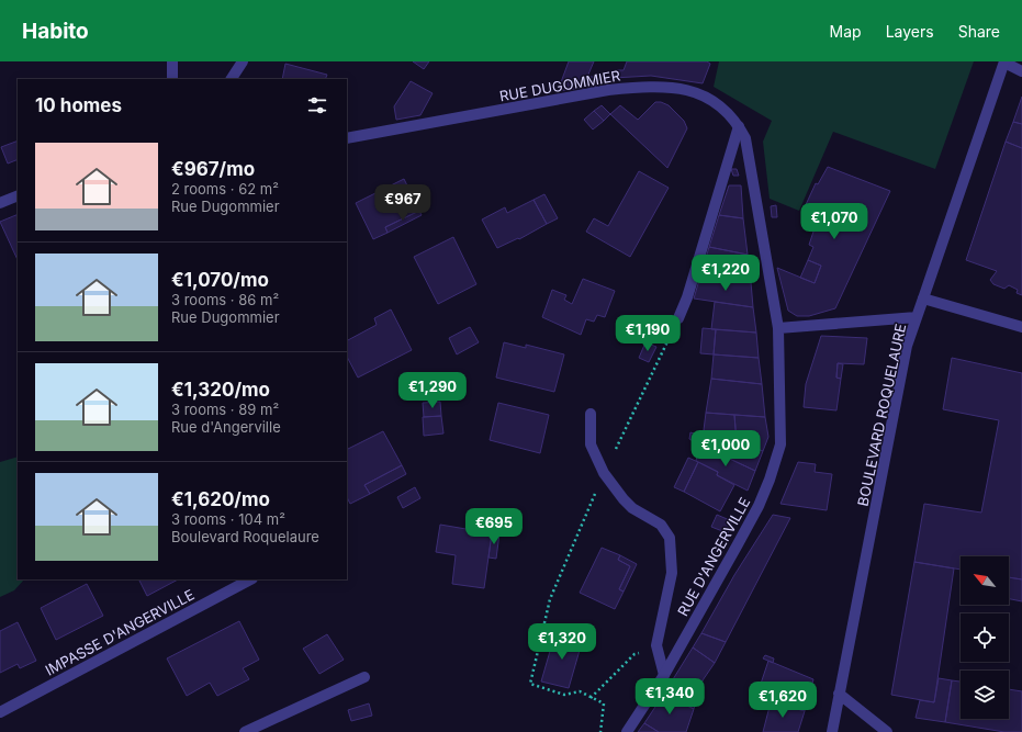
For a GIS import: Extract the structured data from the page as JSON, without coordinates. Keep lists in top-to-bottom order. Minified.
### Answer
{"streets":{"street":["RUE DUGOMMIER","BOULEVARD ROQUELAURE","RUE D'ANGERVILLE","IMPASSE D'ANGERVILLE"]},"crossings":[["RUE DUGOMMIER","RUE D'ANGERVILLE"]],"north":"top left","page":{"header":"Habito","nav":["Map","Layers","Share"],"heading":"10 homes","list":[{"name":"€967/mo","note":"2 rooms · 62 m² · Rue Dugommier"},{"name":"€1,070/mo","note":"3 rooms · 86 m² · Rue Dugommier"},{"name":"€1,320/mo","note":"3 rooms · 89 m² · Rue d'Angerville"},{"name":"€1,620/mo","note":"3 rooms · 104 m² · Boulevard Roquelaure"}],"price":["€967","€1,070","€1,220","€1,190","€1,290","€1,000","€695","€1,320","€1,340","€1,620"]}}
